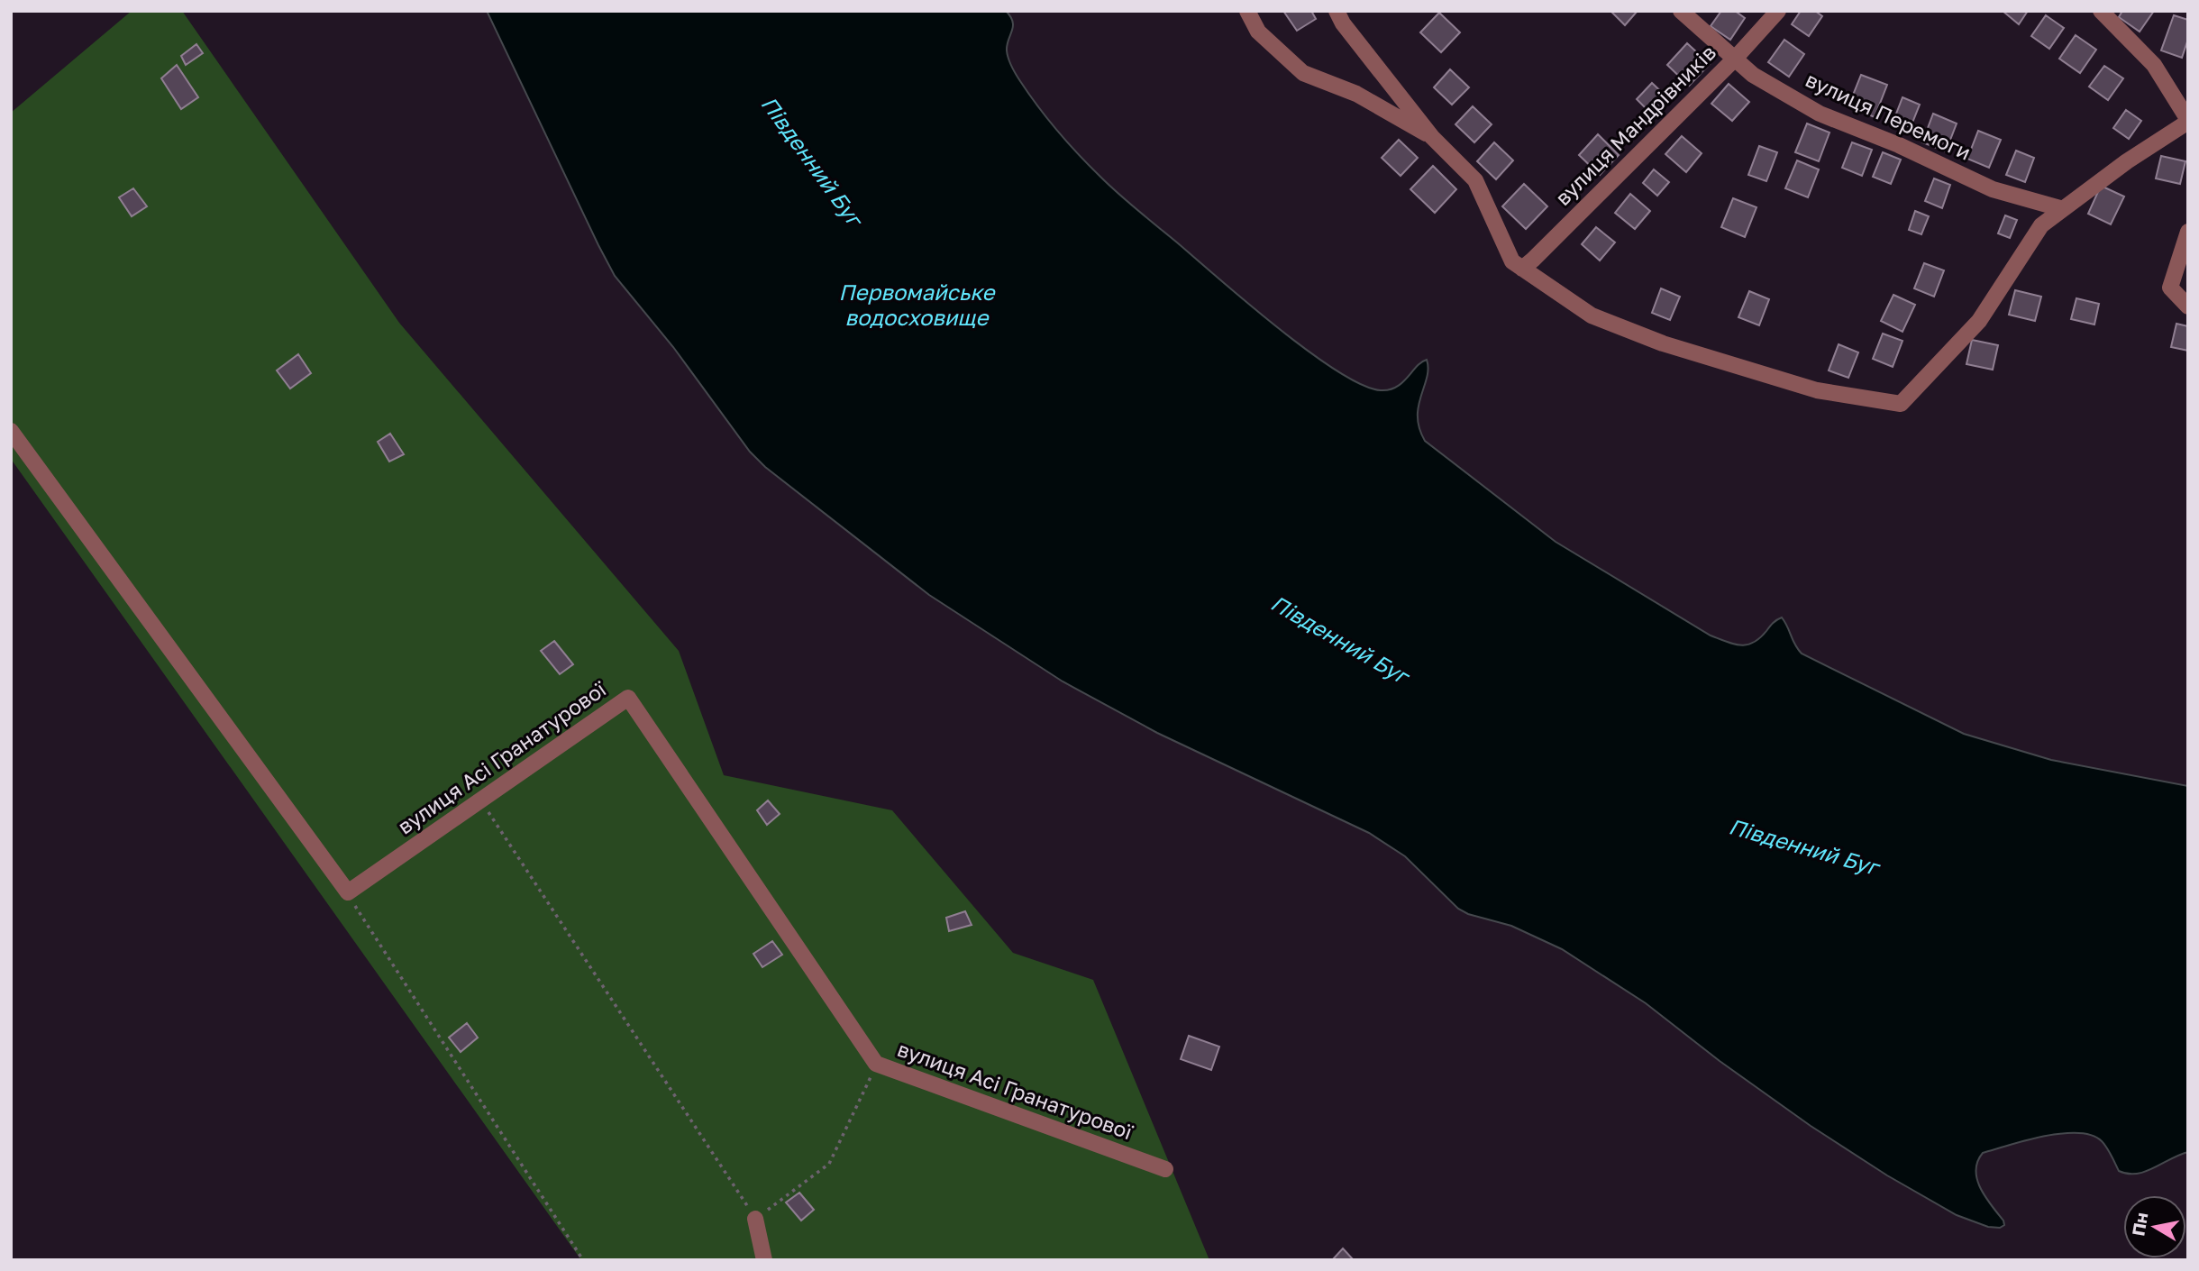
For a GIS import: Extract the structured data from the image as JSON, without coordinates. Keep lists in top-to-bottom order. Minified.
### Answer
{"streets":{"street":["вулиця Перемоги","вулиця Мандрівників","вулиця Асі Гранатурової"]},"crossings":[["вулиця Перемоги","вулиця Мандрівників"]],"water":["Південний Буг","Первомайське водосховище"],"north":"left"}
